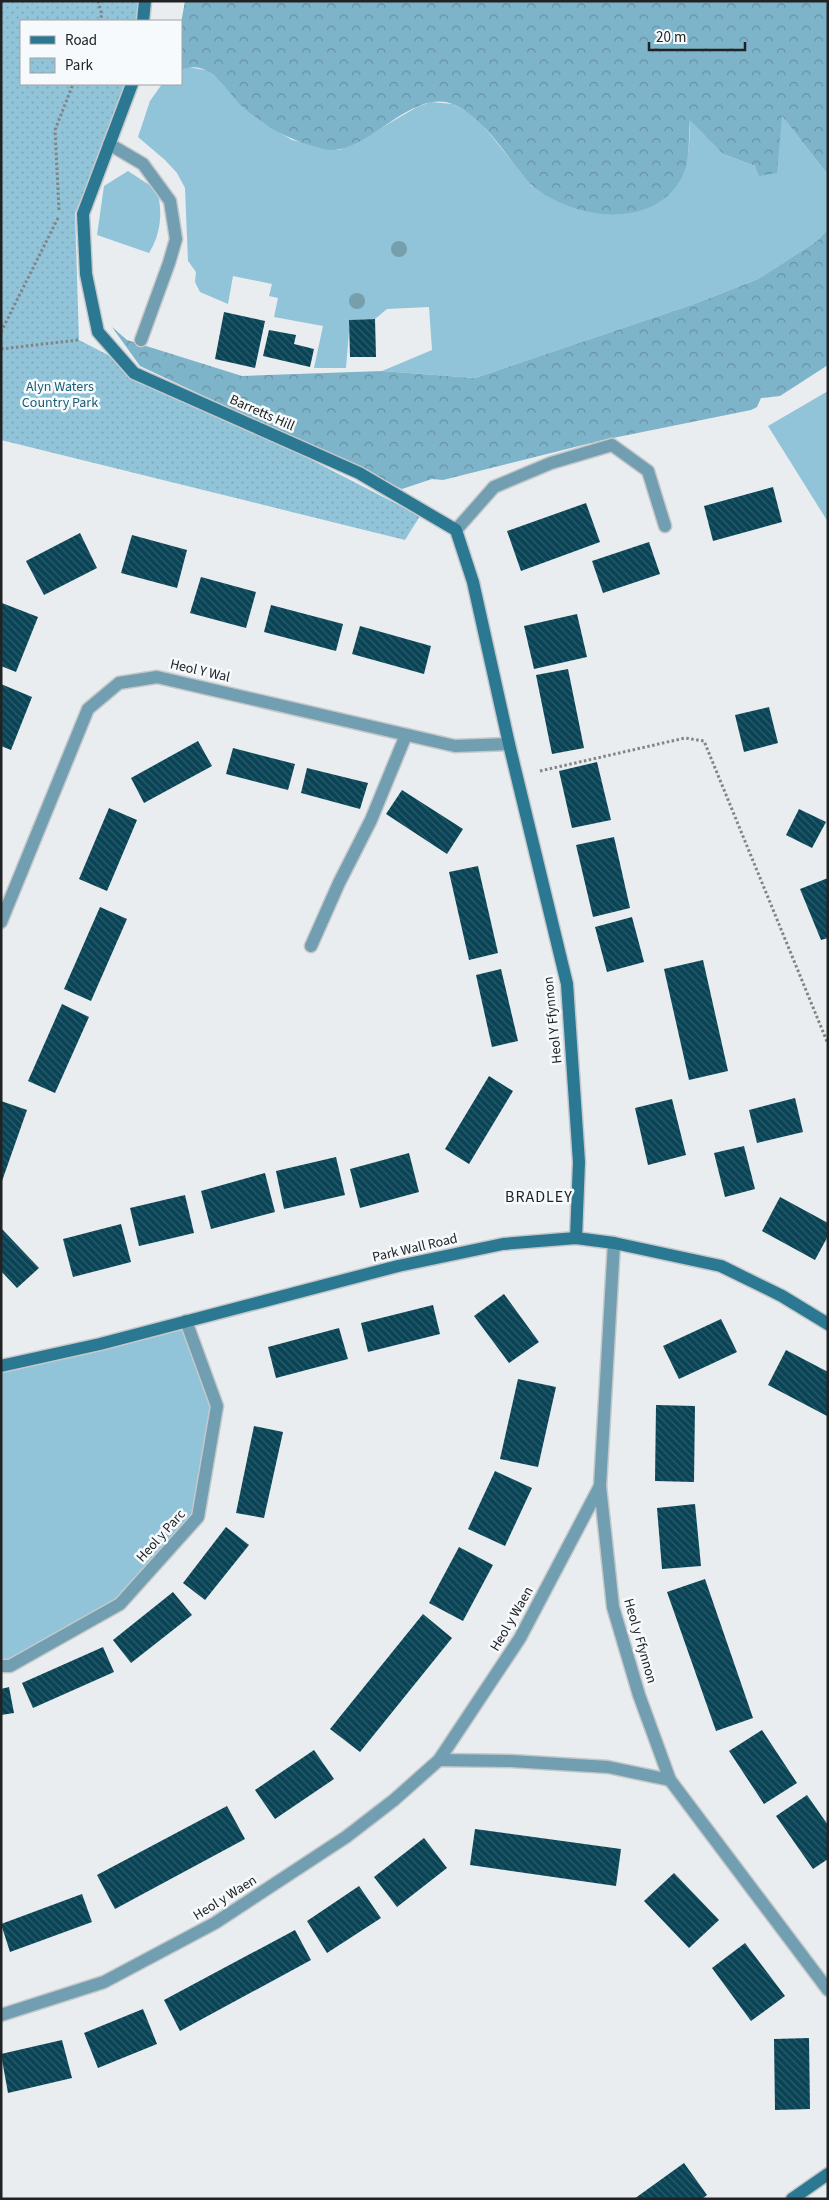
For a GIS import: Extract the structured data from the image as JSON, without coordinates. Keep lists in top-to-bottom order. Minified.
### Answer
{"streets":{"street":["Barretts Hill","Heol Y Wal","Heol Y Ffynnon","Park Wall Road","Heol y Parc","Heol y Waen","Heol y Ffynnon"]},"crossings":[["Heol Y Wal","Heol Y Ffynnon"],["Heol Y Ffynnon","Park Wall Road"],["Park Wall Road","Heol y Parc"],["Park Wall Road","Heol y Ffynnon"],["Heol y Waen","Heol y Ffynnon"]],"districts":["BRADLEY"],"parks":["Alyn Waters Country Park"],"legend":["Road","Park"],"scale_bar":"20 m"}
